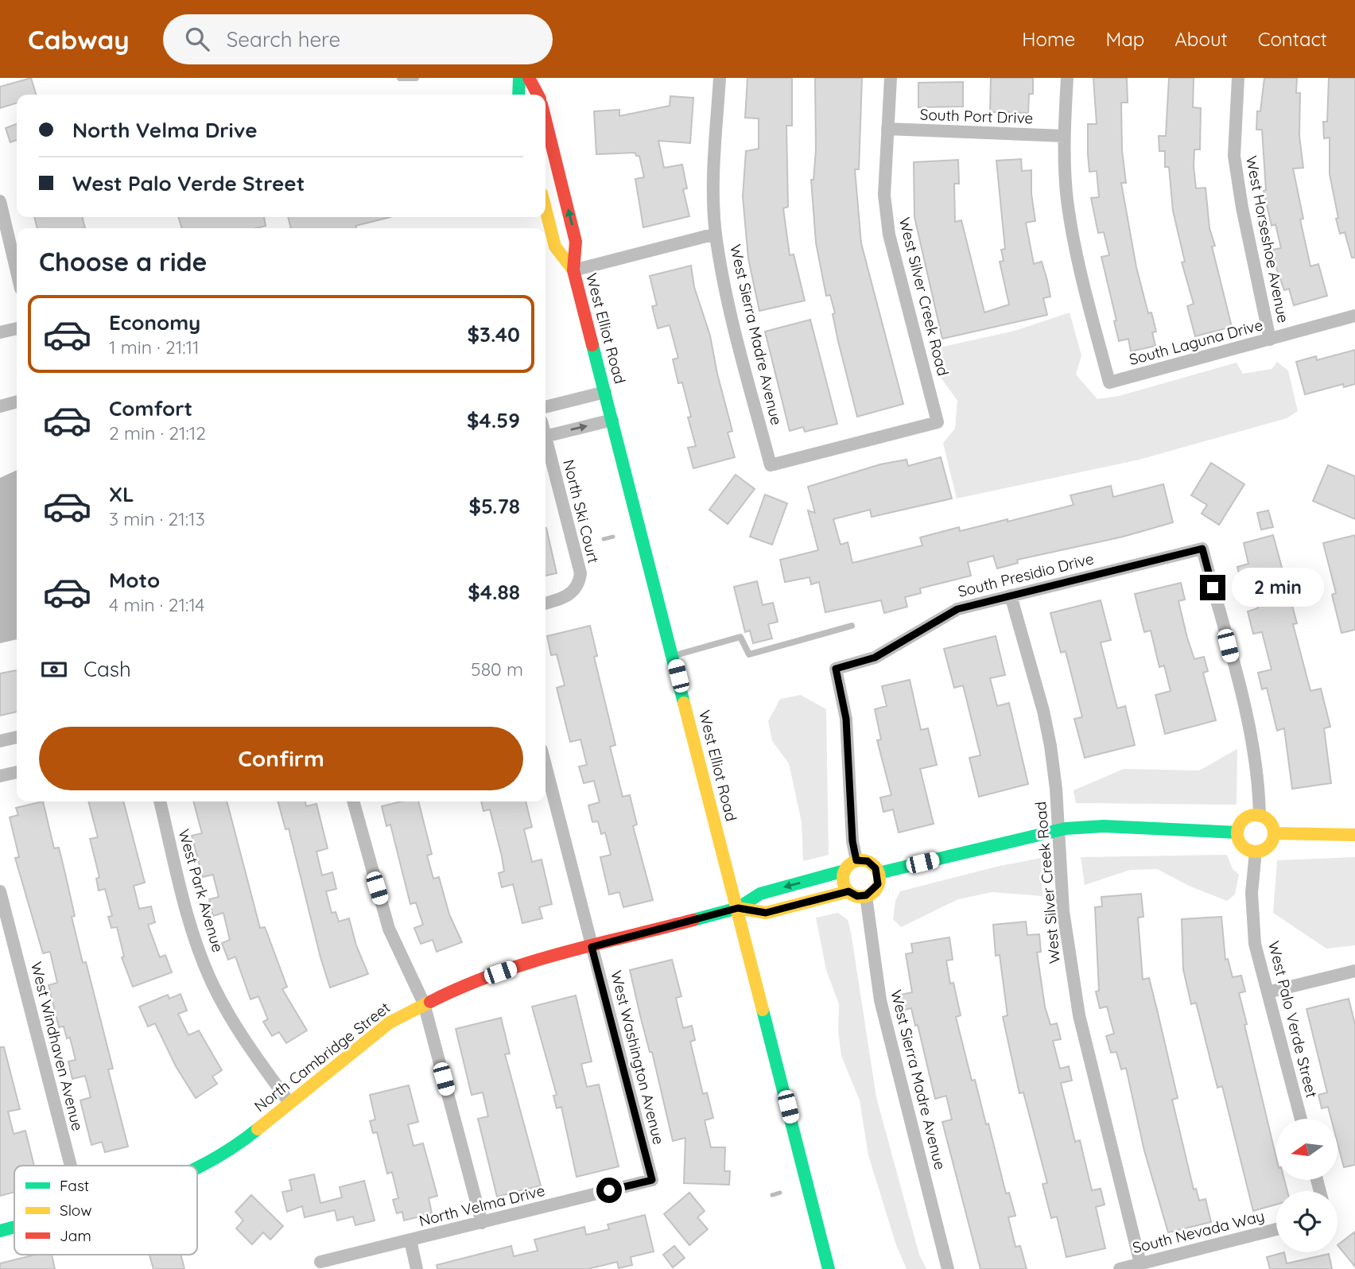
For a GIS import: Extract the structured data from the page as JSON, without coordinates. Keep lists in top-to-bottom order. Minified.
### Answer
{"streets":{"street":["South Port Drive","West Horseshoe Avenue","West Silver Creek Road","West Elliot Road","West Sierra Madre Avenue","South Laguna Drive","North Ski Court","South Presidio Drive","West Park Avenue","West Palo Verde Street","West Windhaven Avenue","North Cambridge Street","West Washington Avenue","North Velma Drive","South Nevada Way"]},"crossings":[["South Port Drive","West Silver Creek Road"],["South Port Drive","South Laguna Drive"],["West Horseshoe Avenue","South Laguna Drive"],["West Silver Creek Road","West Sierra Madre Avenue"],["West Silver Creek Road","South Presidio Drive"],["West Silver Creek Road","South Nevada Way"],["West Elliot Road","North Cambridge Street"],["West Sierra Madre Avenue","South Presidio Drive"],["South Presidio Drive","West Palo Verde Street"],["West Park Avenue","North Cambridge Street"],["North Cambridge Street","West Washington Avenue"],["West Washington Avenue","North Velma Drive"]],"legend":["Fast","Slow","Jam"],"north":"left","page":{"header":"Cabway","search":"Search here","nav":["Home","Map","About","Contact"],"banner":["North Velma Drive","West Palo Verde Street"],"heading":"Choose a ride","list":[{"name":"Economy","note":"1 min · 21:11","value":"$3.40"},{"name":"Comfort","note":"2 min · 21:12","value":"$4.59"},{"name":"XL","note":"3 min · 21:13","value":"$5.78"},{"name":"Moto","note":"4 min · 21:14","value":"$4.88"}],"bubble":"2 min","pay":["Cash","580 m"],"buttons":"Confirm"}}
